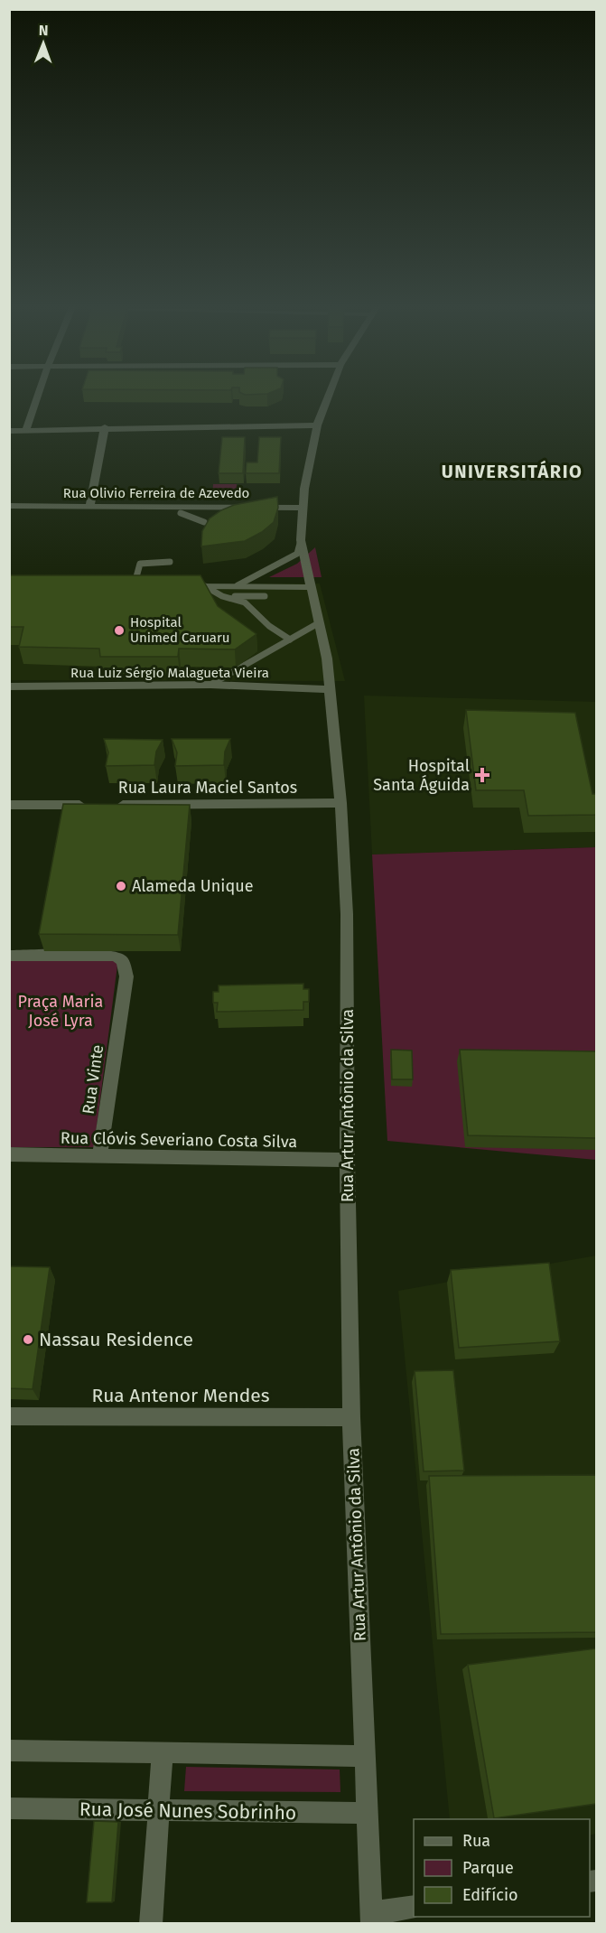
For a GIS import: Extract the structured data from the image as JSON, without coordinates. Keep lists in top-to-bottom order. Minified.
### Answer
{"streets":{"street":["Rua Olivio Ferreira de Azevedo","Rua Luiz Sérgio Malagueta Vieira","Rua Laura Maciel Santos","Rua Vinte","Rua Artur Antônio da Silva","Rua Clóvis Severiano Costa Silva","Rua Antenor Mendes","Rua José Nunes Sobrinho"]},"crossings":[["Rua Olivio Ferreira de Azevedo","Rua Artur Antônio da Silva"],["Rua Luiz Sérgio Malagueta Vieira","Rua Artur Antônio da Silva"],["Rua Laura Maciel Santos","Rua Artur Antônio da Silva"],["Rua Vinte","Rua Clóvis Severiano Costa Silva"],["Rua Artur Antônio da Silva","Rua Clóvis Severiano Costa Silva"],["Rua Artur Antônio da Silva","Rua Antenor Mendes"],["Rua Artur Antônio da Silva","Rua José Nunes Sobrinho"]],"districts":["UNIVERSITÁRIO"],"parks":["Praça Maria José Lyra"],"places":{"other":["Hospital Unimed Caruaru","Alameda Unique","Nassau Residence"],"health":["Hospital Santa Águida"]},"legend":["Rua","Parque","Edifício"],"north":"top"}
